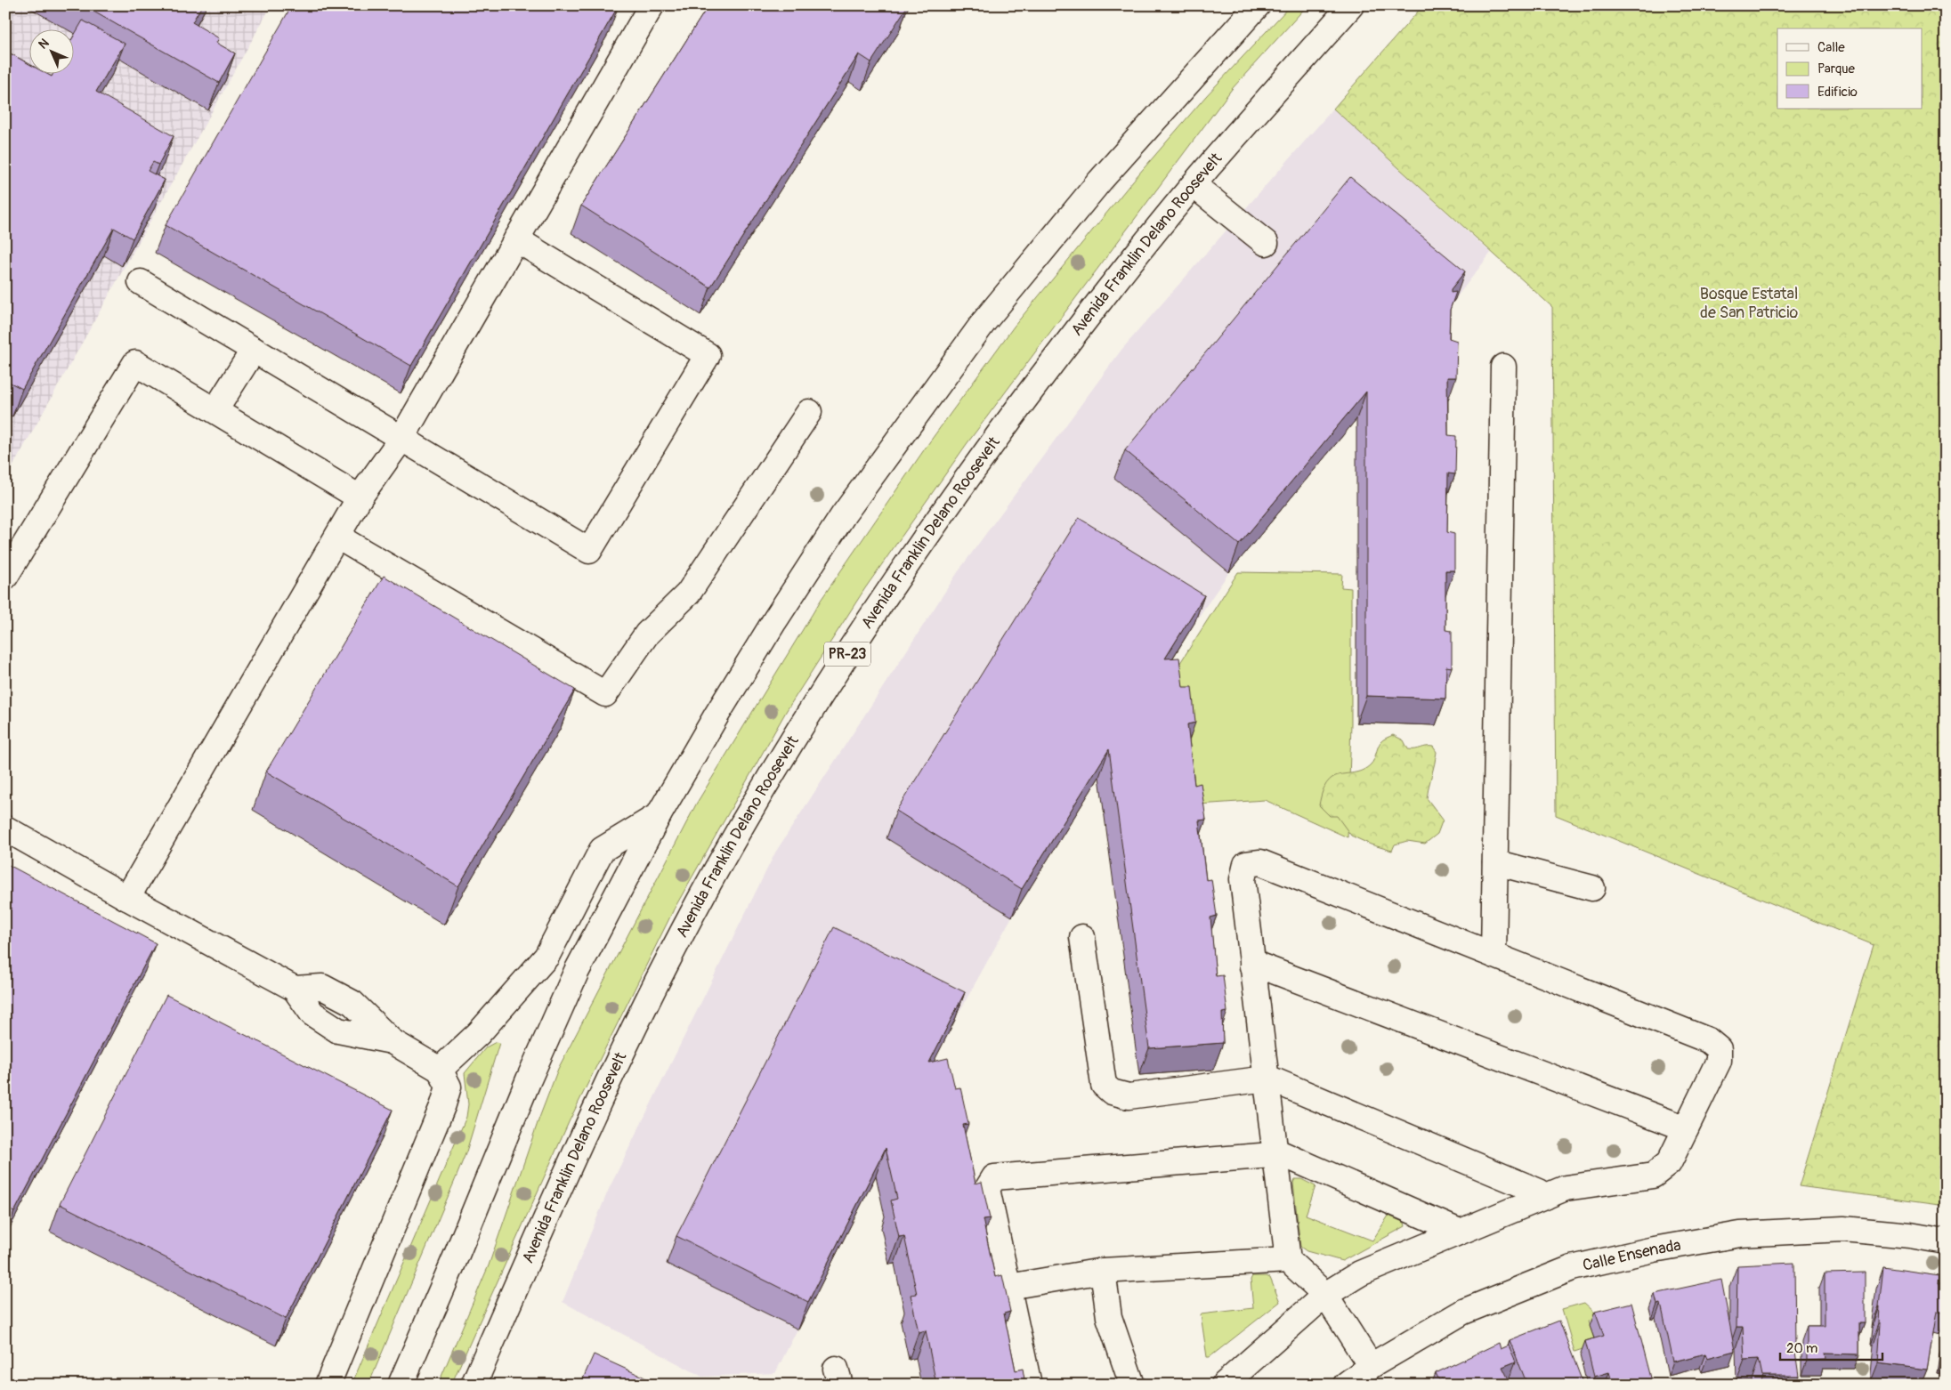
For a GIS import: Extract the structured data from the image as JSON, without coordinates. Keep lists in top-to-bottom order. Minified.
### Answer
{"streets":{"main road":["Avenida Franklin Delano Roosevelt","PR-23","Calle Ensenada"]},"parks":["Bosque Estatal de San Patricio"],"legend":["Calle","Parque","Edificio"],"scale_bar":"20 m","north":"top left"}
